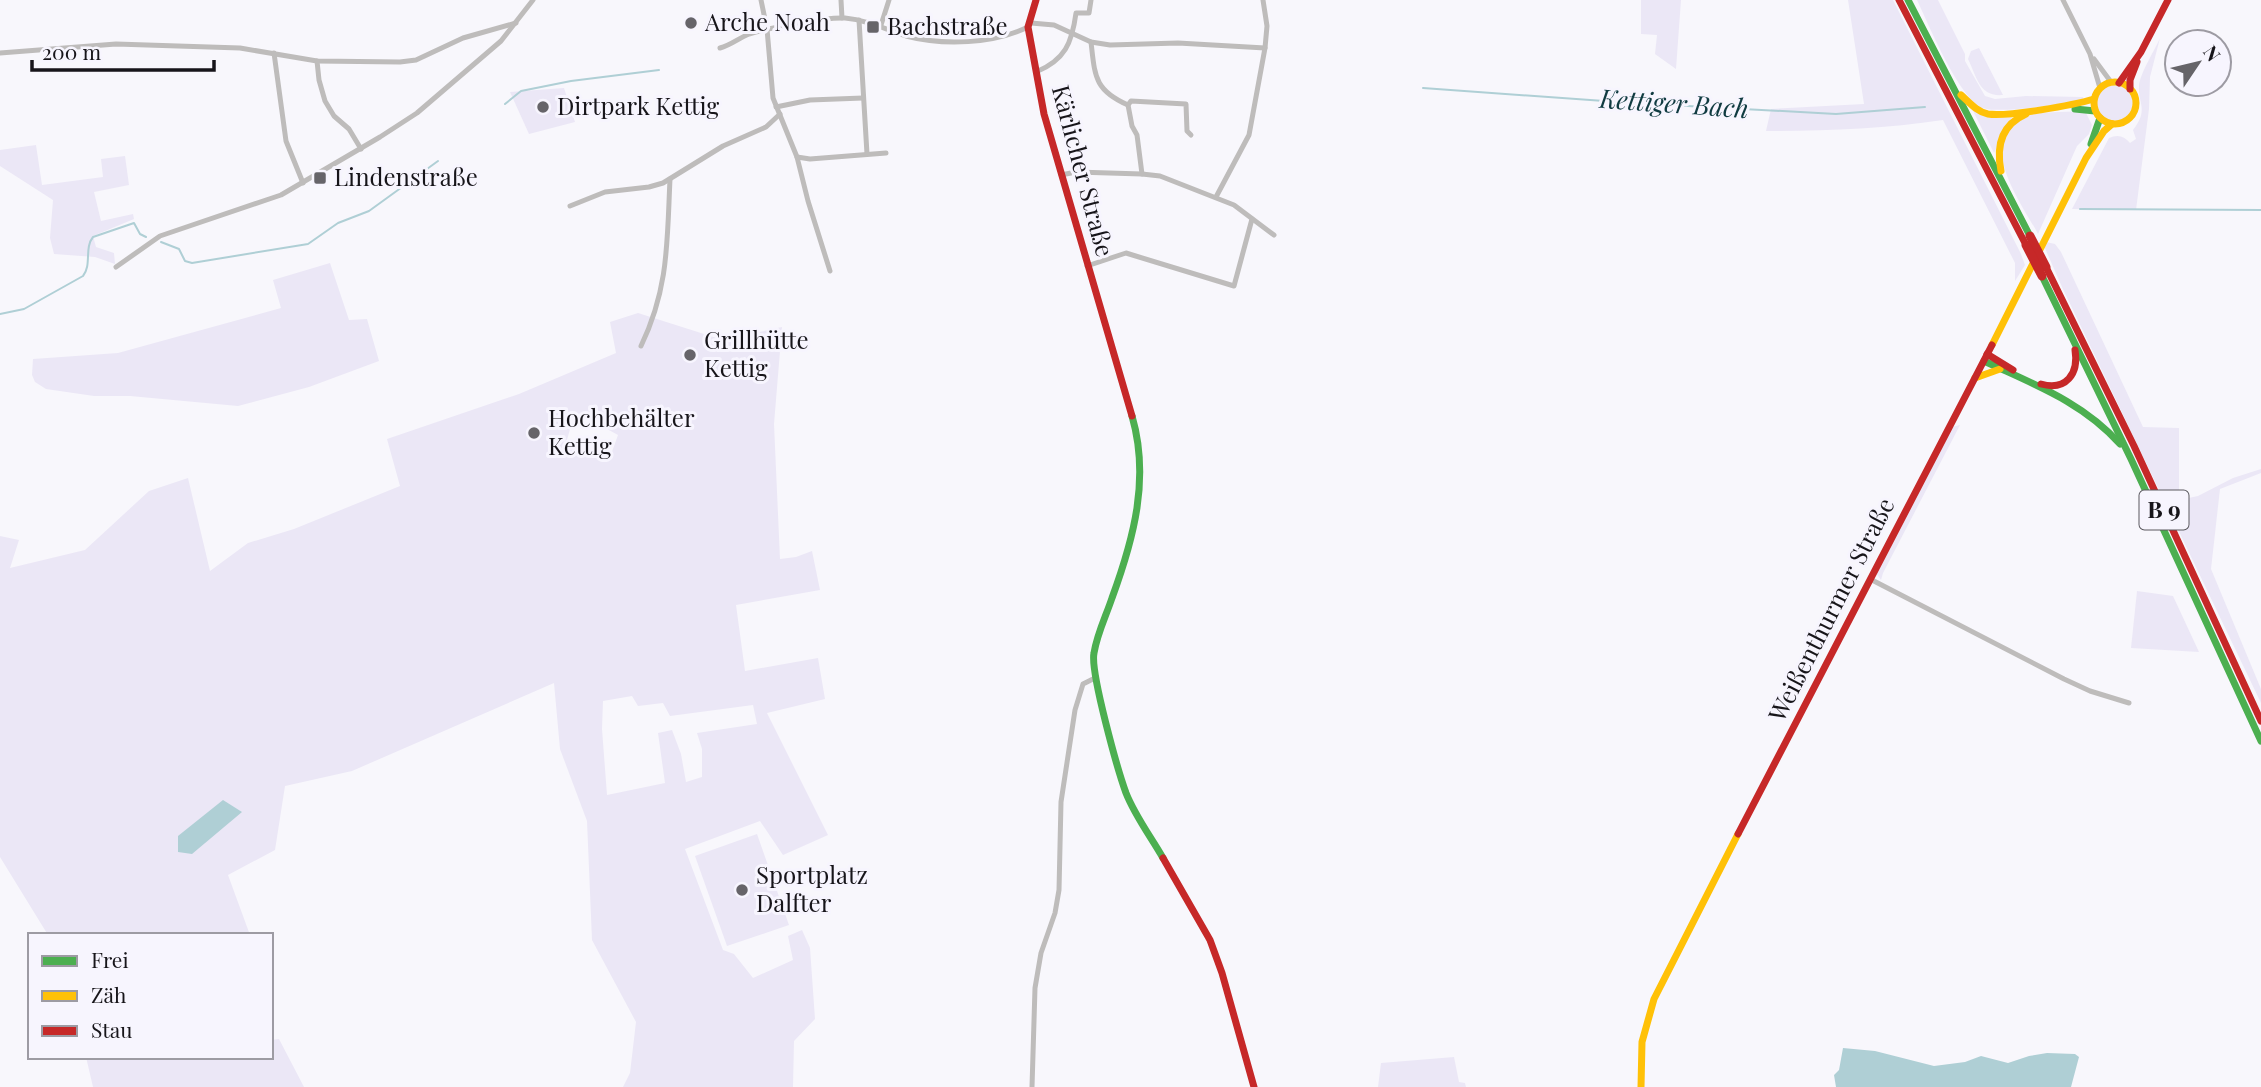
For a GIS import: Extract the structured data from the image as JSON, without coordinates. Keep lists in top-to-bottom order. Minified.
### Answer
{"streets":{"main road":["Kärlicher Straße","B 9","Weißenthurmer Straße"]},"crossings":[["B 9","Weißenthurmer Straße"]],"water":["Kettiger Bach"],"places":{"other":["Arche Noah","Dirtpark Kettig","Grillhütte Kettig","Hochbehälter Kettig","Sportplatz Dalfter"],"transit":["Bachstraße","Lindenstraße"]},"legend":["Frei","Zäh","Stau"],"scale_bar":"200 m","north":"top right"}
